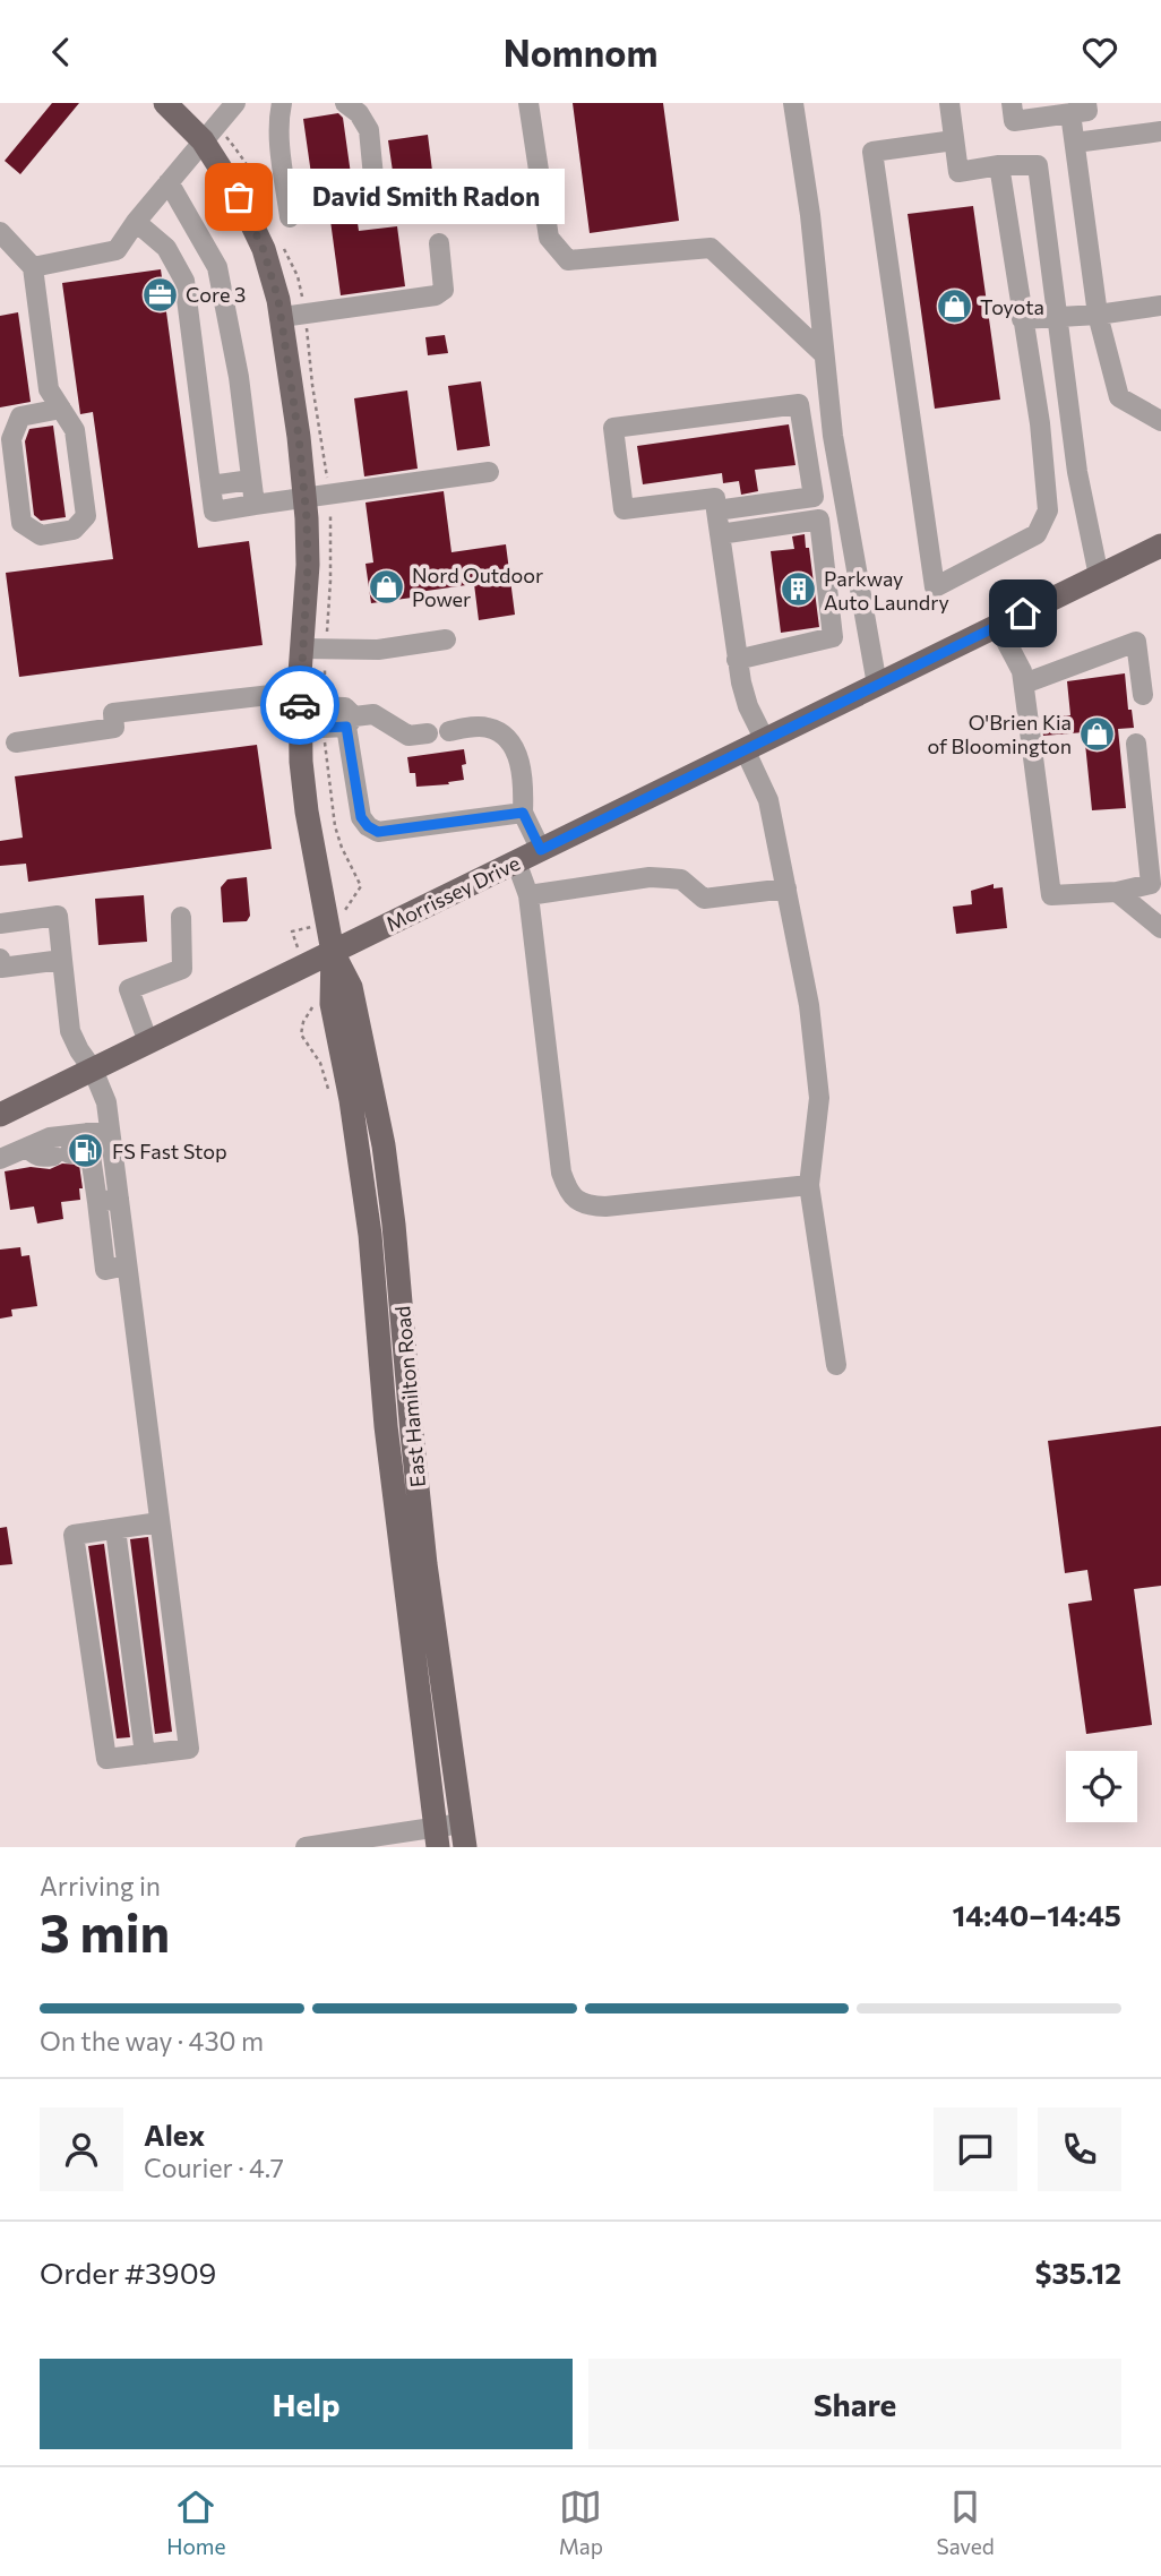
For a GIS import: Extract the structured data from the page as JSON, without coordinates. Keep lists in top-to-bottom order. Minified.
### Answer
{"streets":{"main road":["Morrissey Drive","East Hamilton Road"]},"crossings":[["Morrissey Drive","East Hamilton Road"]],"places":{"other":["David Smith Radon"],"office":["Core 3"],"shop":["Toyota","Nord Outdoor Power","O'Brien Kia of Bloomington"],"building":["Parkway Auto Laundry"],"fuel station":["FS Fast Stop"]},"page":{"header":"Nomnom","bubble":"David Smith Radon","heading":["3 min","Arriving in","14:40–14:45"],"panel":["Alex","Courier · 4.7","Order #3909","$35.12"],"bar":"On the way · 430 m","buttons":["Help","Share"],"tabs":["Home","Map","Saved"]}}
